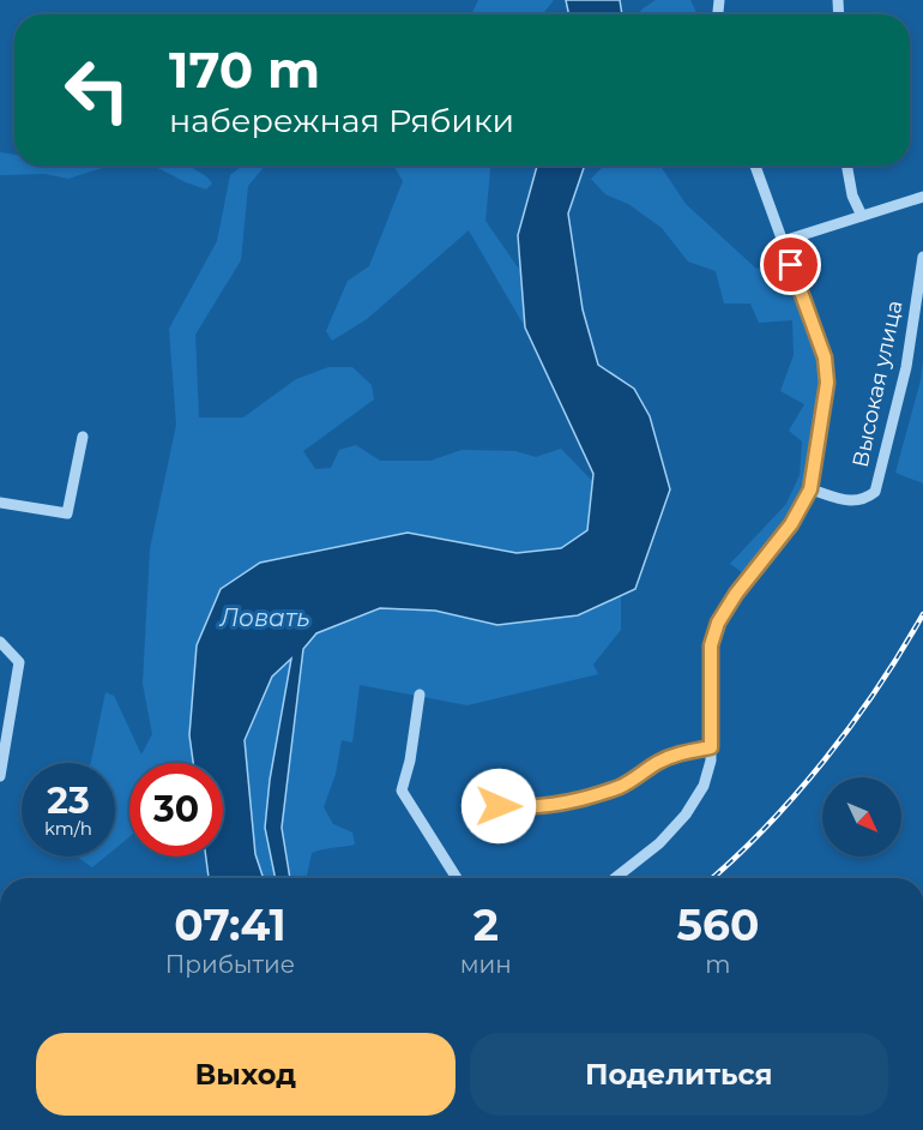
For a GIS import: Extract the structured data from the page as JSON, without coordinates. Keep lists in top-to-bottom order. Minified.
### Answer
{"streets":{"street":["Высокая улица"]},"water":["Ловать"],"north":"bottom right","page":{"turn":["170 m","набережная Рябики"],"speed":"23 km/h","limit":"30","eta":["07:41","Прибытие","2","мин","560","m"],"buttons":["Выход","Поделиться"]}}
